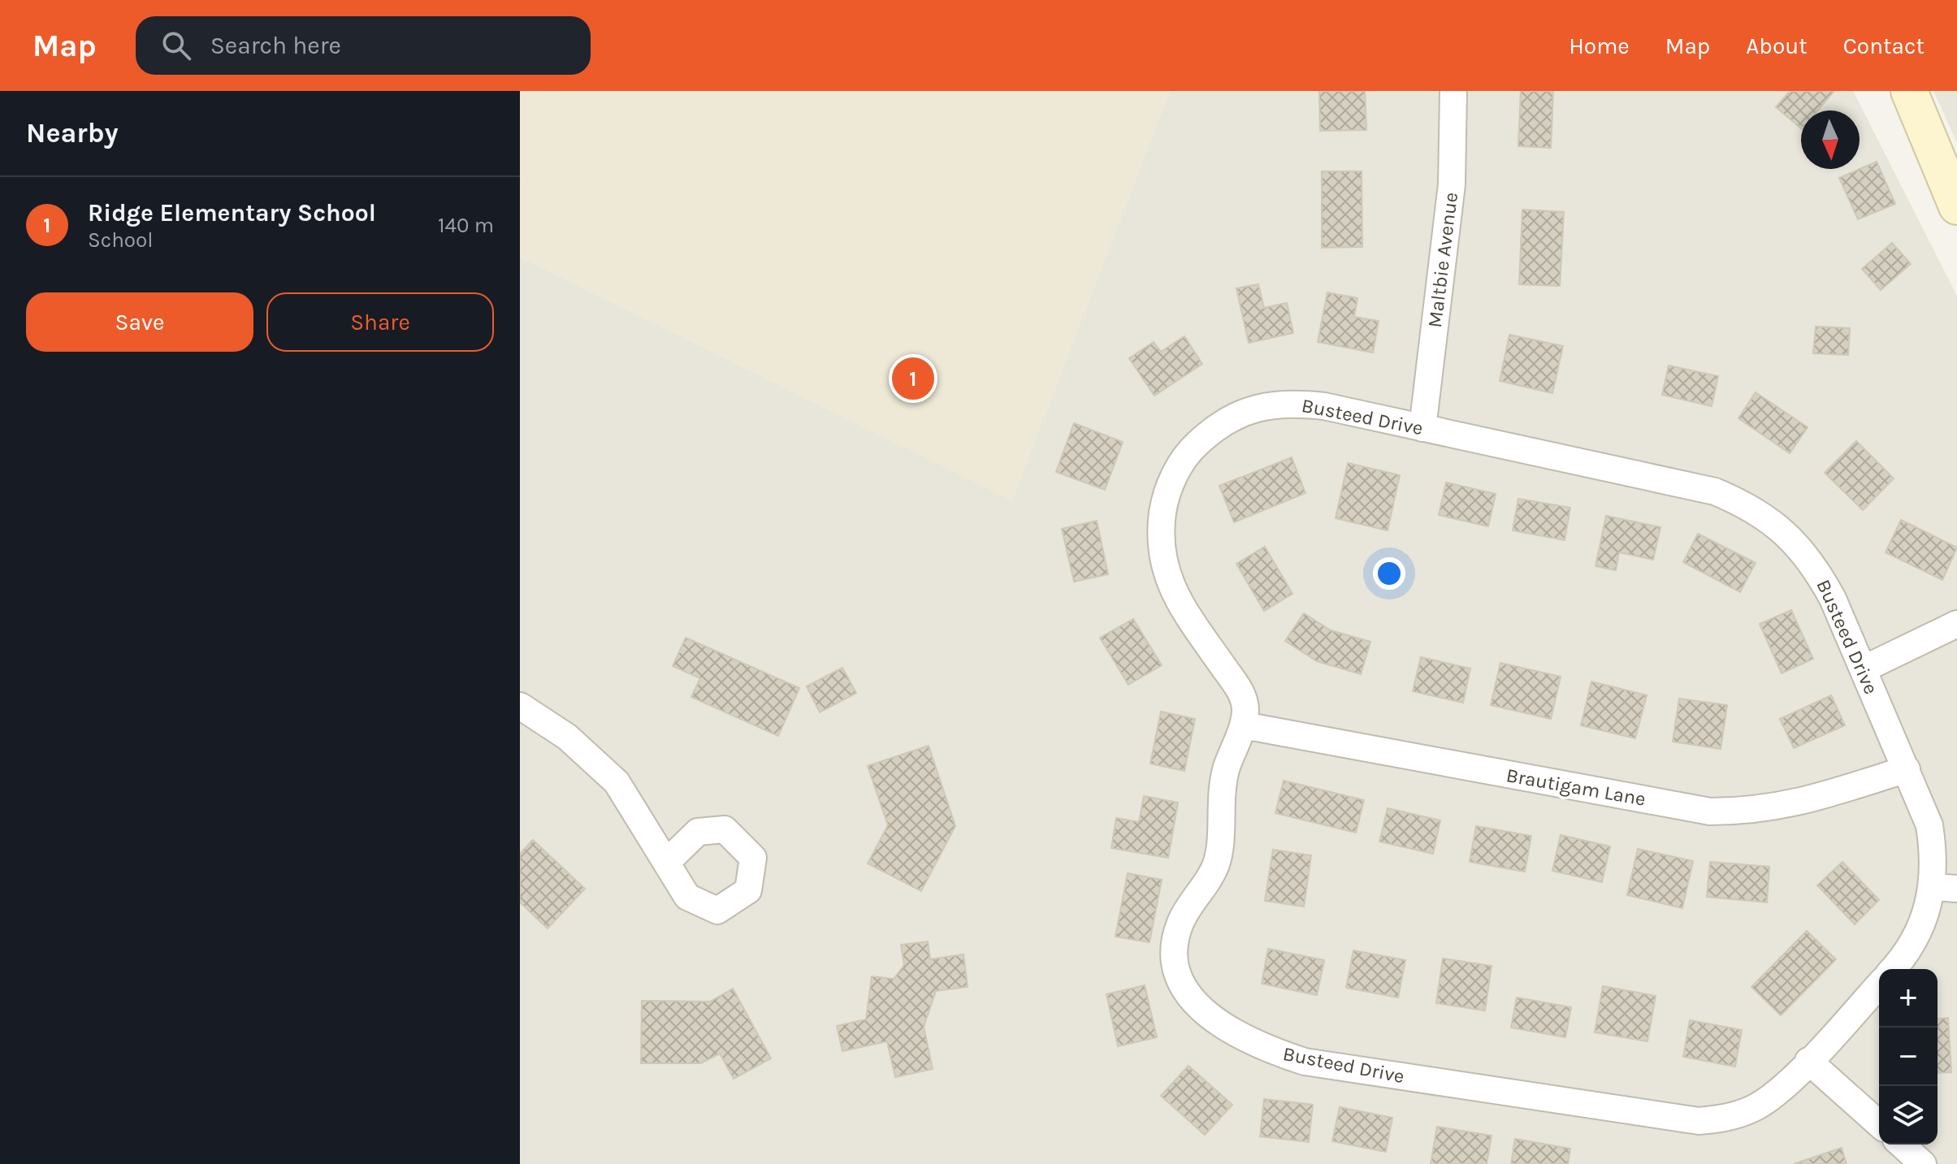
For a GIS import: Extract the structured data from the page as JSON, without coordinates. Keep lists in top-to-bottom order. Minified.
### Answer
{"streets":{"street":["Maltbie Avenue","Busteed Drive","Brautigam Lane"]},"crossings":[["Maltbie Avenue","Busteed Drive"],["Busteed Drive","Brautigam Lane"]],"north":"bottom","page":{"header":"Map","search":"Search here","nav":["Home","Map","About","Contact"],"heading":"Nearby","list":[{"mark":"1","name":"Ridge Elementary School","note":"School","value":"140 m"}],"buttons":["Save","Share"],"pins":"1","map_buttons":["+","−"]}}
